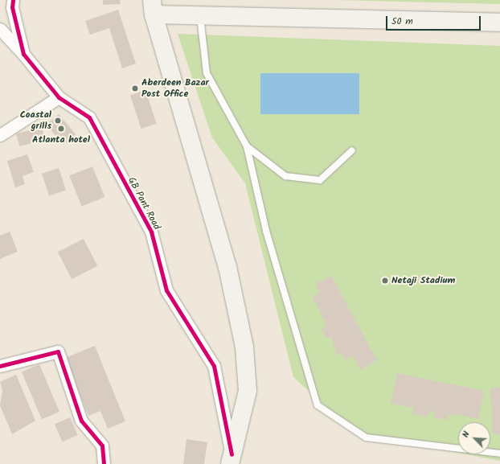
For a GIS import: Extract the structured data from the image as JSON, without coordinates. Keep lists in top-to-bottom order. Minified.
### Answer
{"streets":{"street":["GB Pant Road"]},"places":["Aberdeen Bazar Post Office","Coastal grills","Atlanta hotel","Netaji Stadium"],"scale_bar":"50 m","north":"top left"}
